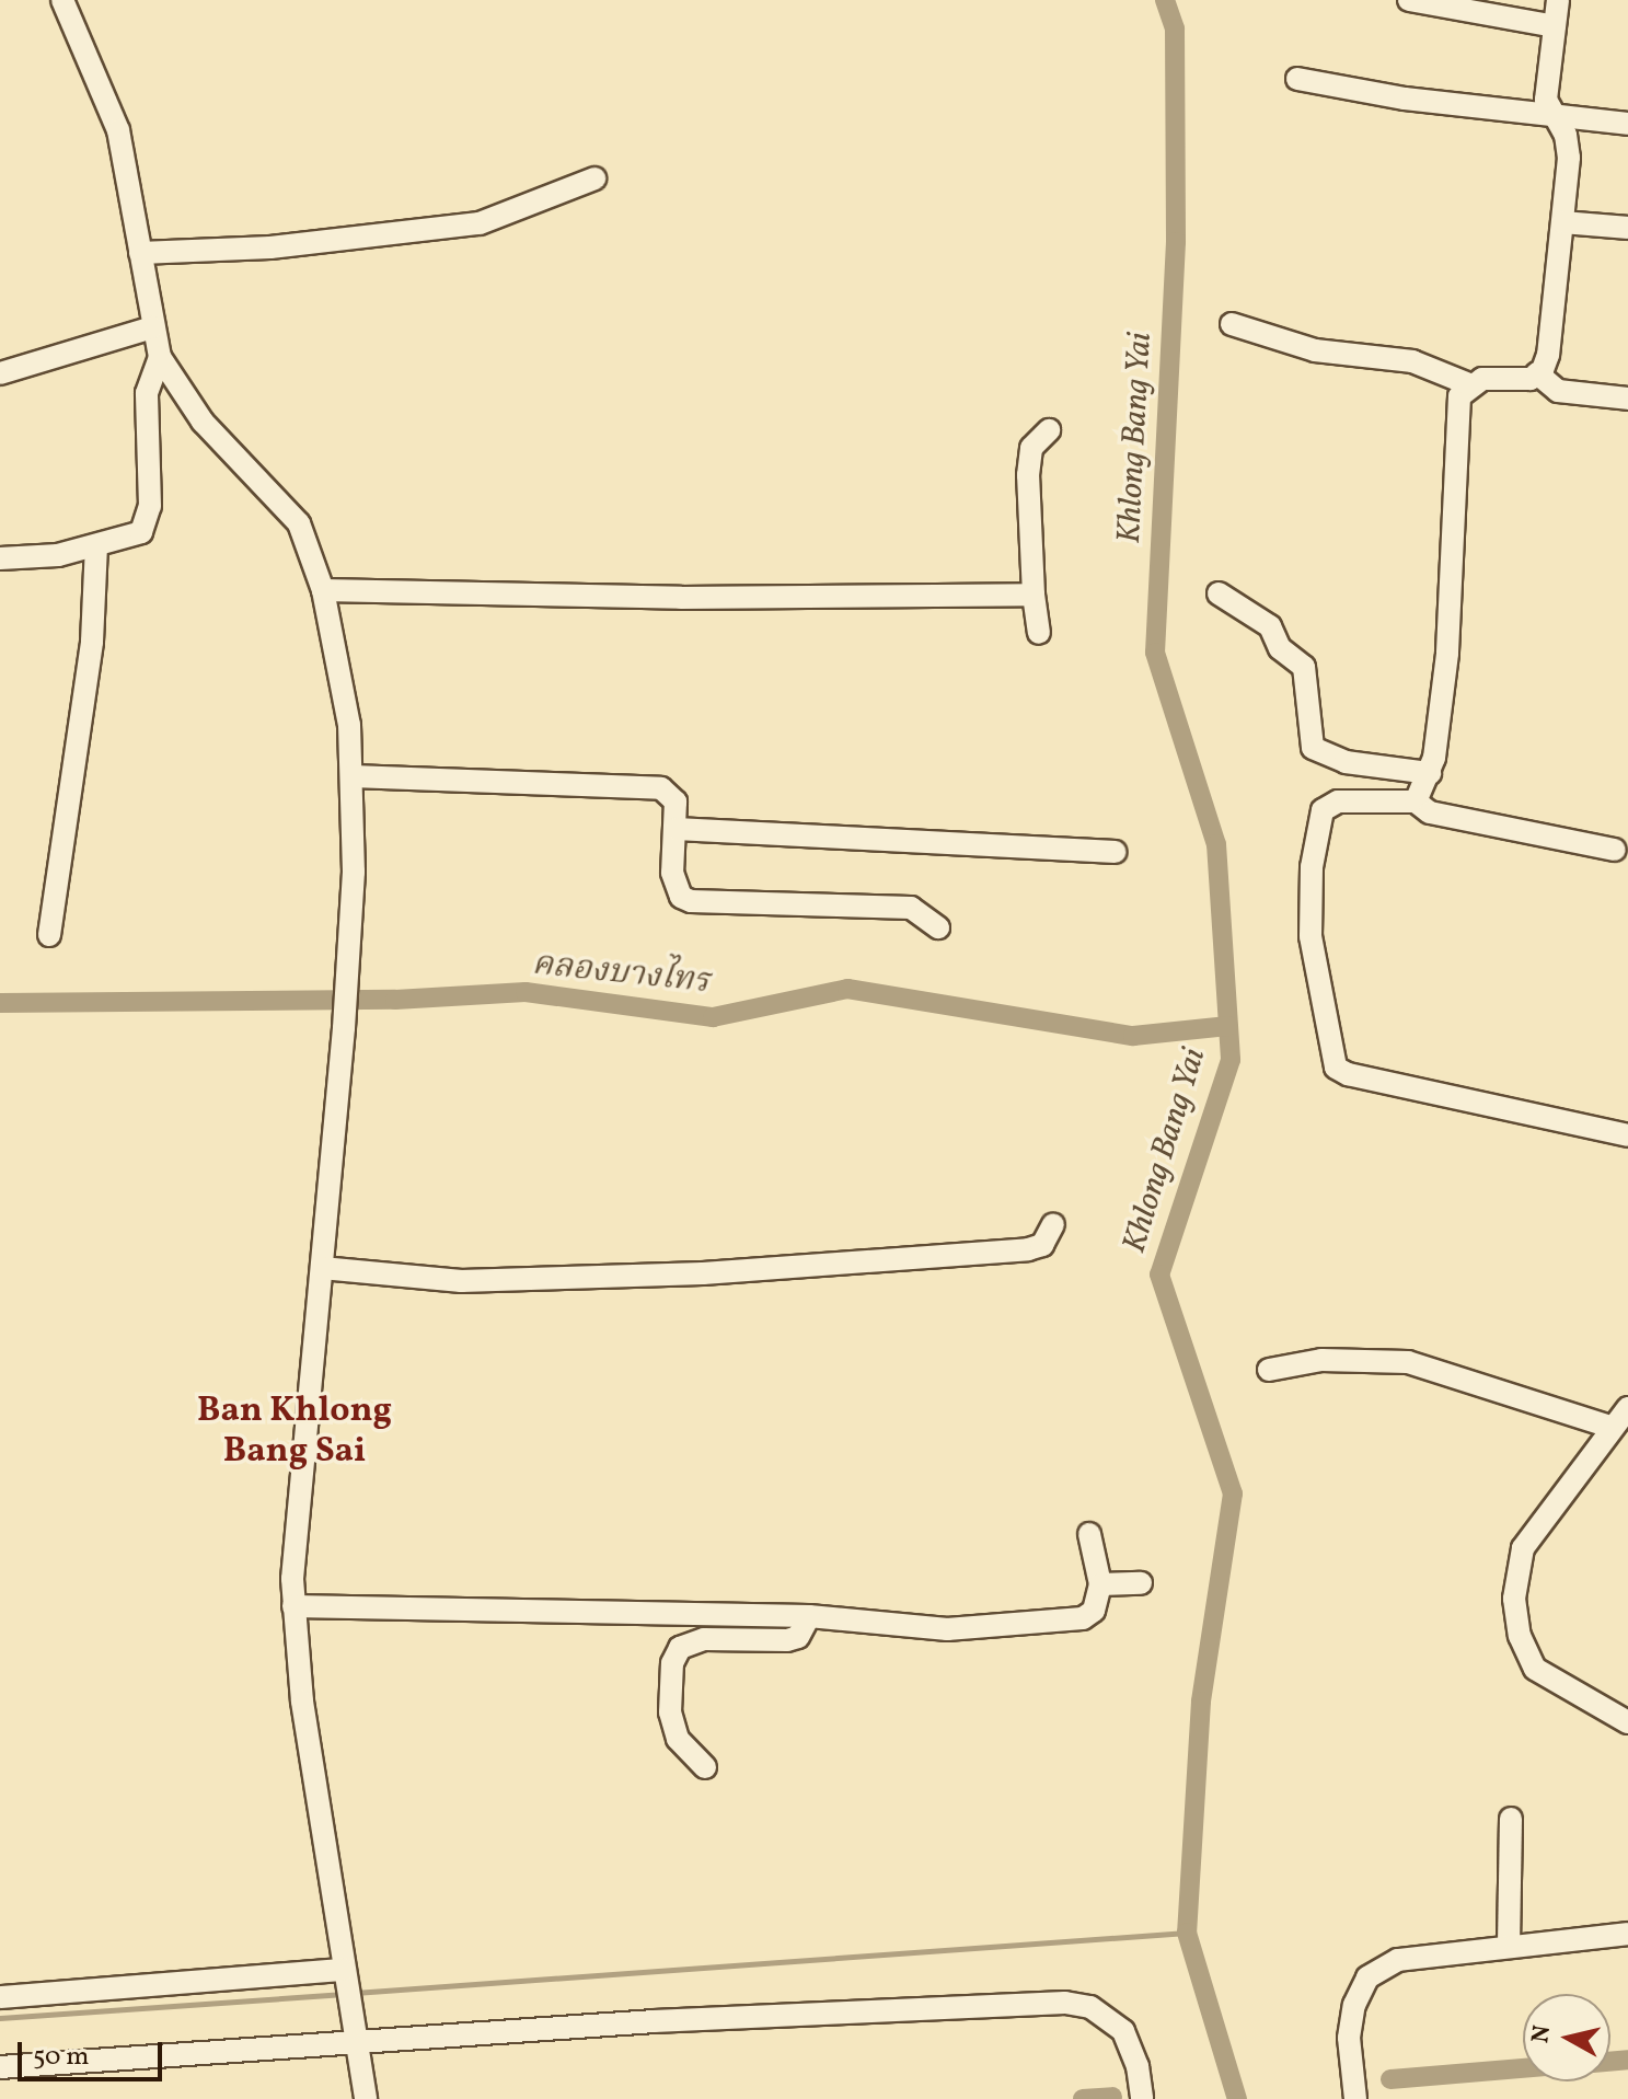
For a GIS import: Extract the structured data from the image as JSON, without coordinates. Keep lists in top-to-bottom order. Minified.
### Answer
{"districts":["Ban Khlong Bang Sai"],"water":["Khlong Bang Yai","คลองบางไทร"],"scale_bar":"50 m","north":"left"}
